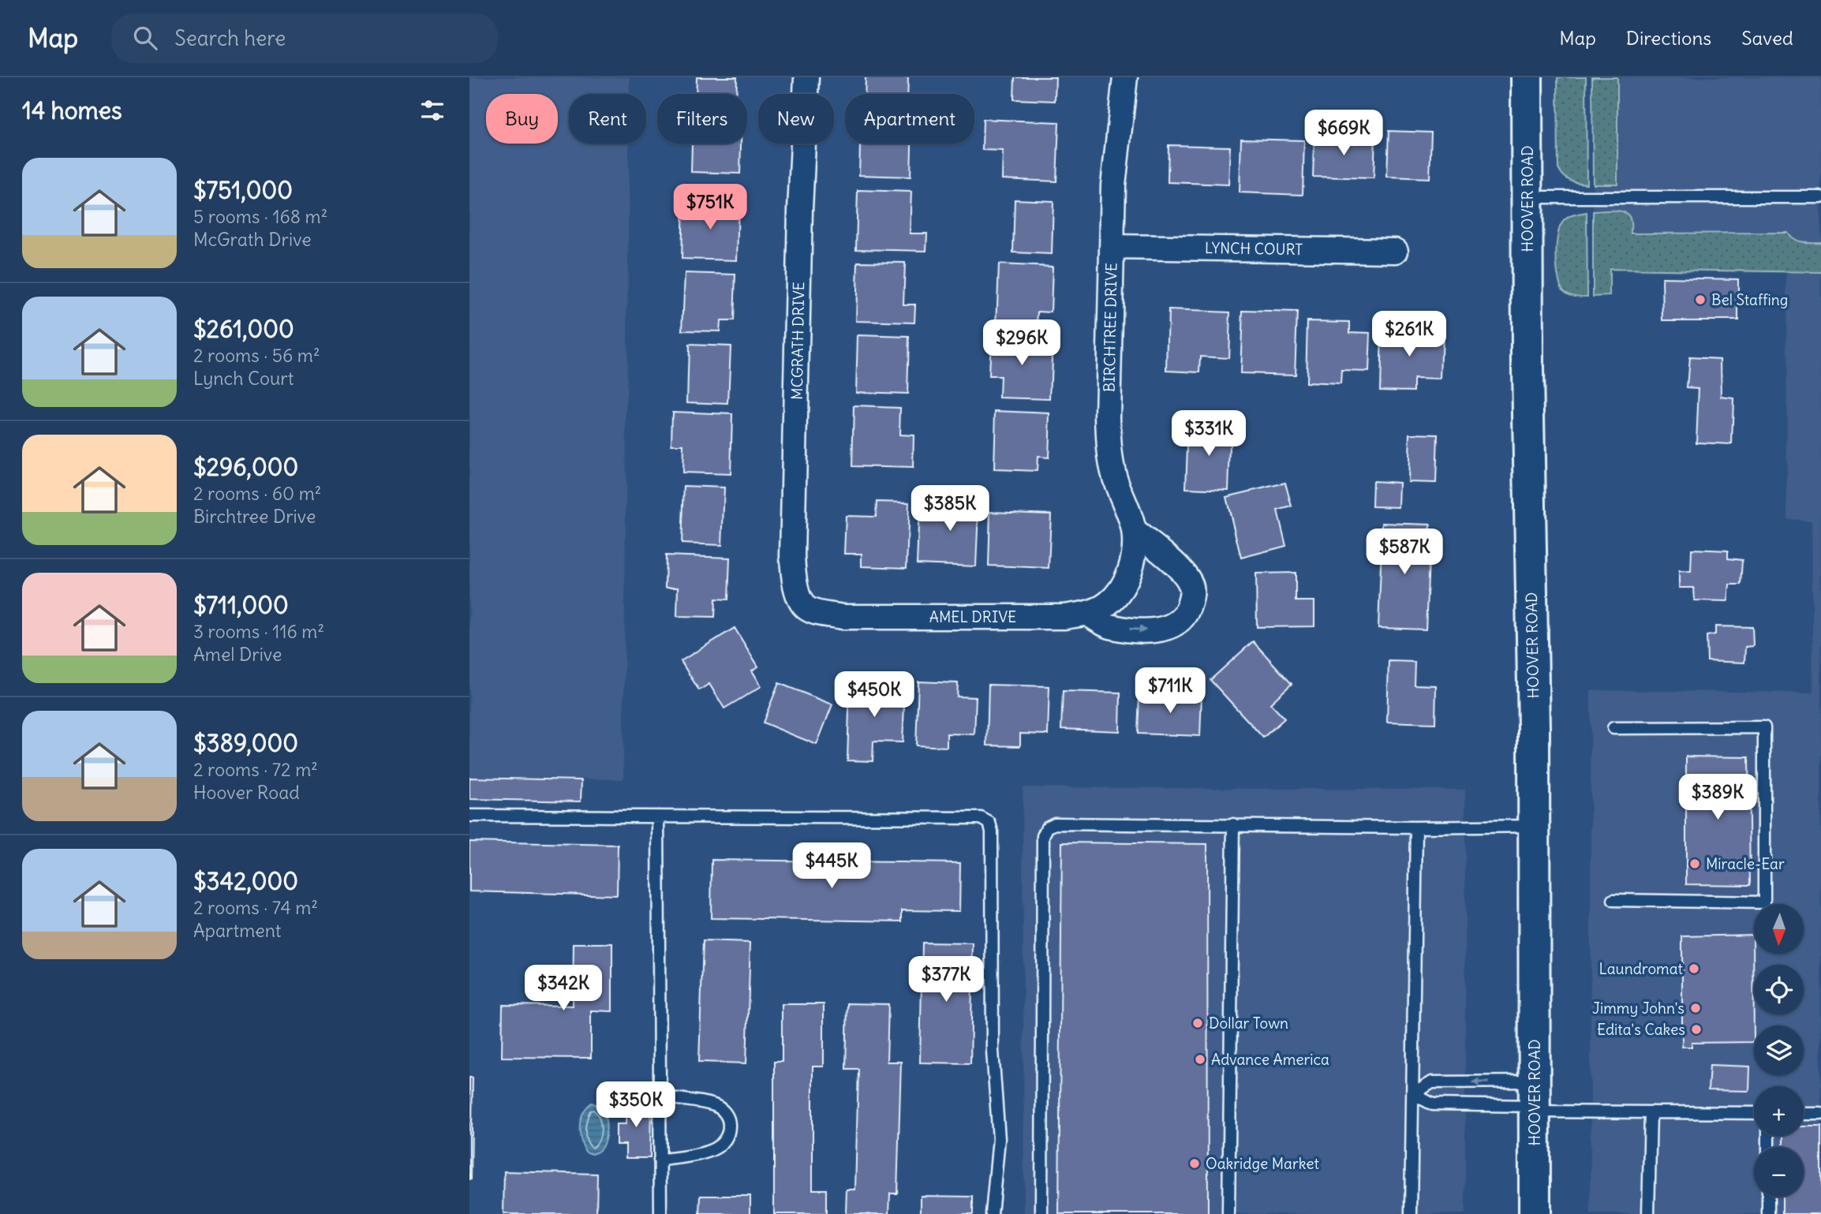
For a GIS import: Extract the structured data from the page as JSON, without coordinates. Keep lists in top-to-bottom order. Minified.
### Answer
{"streets":{"main road":["HOOVER ROAD"],"street":["LYNCH COURT","BIRCHTREE DRIVE","MCGRATH DRIVE","AMEL DRIVE"]},"crossings":[["LYNCH COURT","BIRCHTREE DRIVE"],["BIRCHTREE DRIVE","AMEL DRIVE"],["MCGRATH DRIVE","AMEL DRIVE"]],"places":["Bel Staffing","Miracle-Ear","Laundromat","Jimmy John's","Dollar Town","Edita's Cakes","Advance America","Oakridge Market"],"north":"bottom","page":{"header":"Map","search":"Search here","nav":["Map","Directions","Saved"],"heading":"14 homes","chip":["Buy","Rent","Filters","New","Apartment"],"price":["$669K","$751K","$261K","$296K","$331K","$385K","$587K","$711K","$450K","$389K","$445K","$377K","$342K","$350K"],"list":[{"name":"$751,000","note":"5 rooms · 168 m² · McGrath Drive"},{"name":"$261,000","note":"2 rooms · 56 m² · Lynch Court"},{"name":"$296,000","note":"2 rooms · 60 m² · Birchtree Drive"},{"name":"$711,000","note":"3 rooms · 116 m² · Amel Drive"},{"name":"$389,000","note":"2 rooms · 72 m² · Hoover Road"},{"name":"$342,000","note":"2 rooms · 74 m² · Apartment"}],"map_buttons":["+","−"]}}
